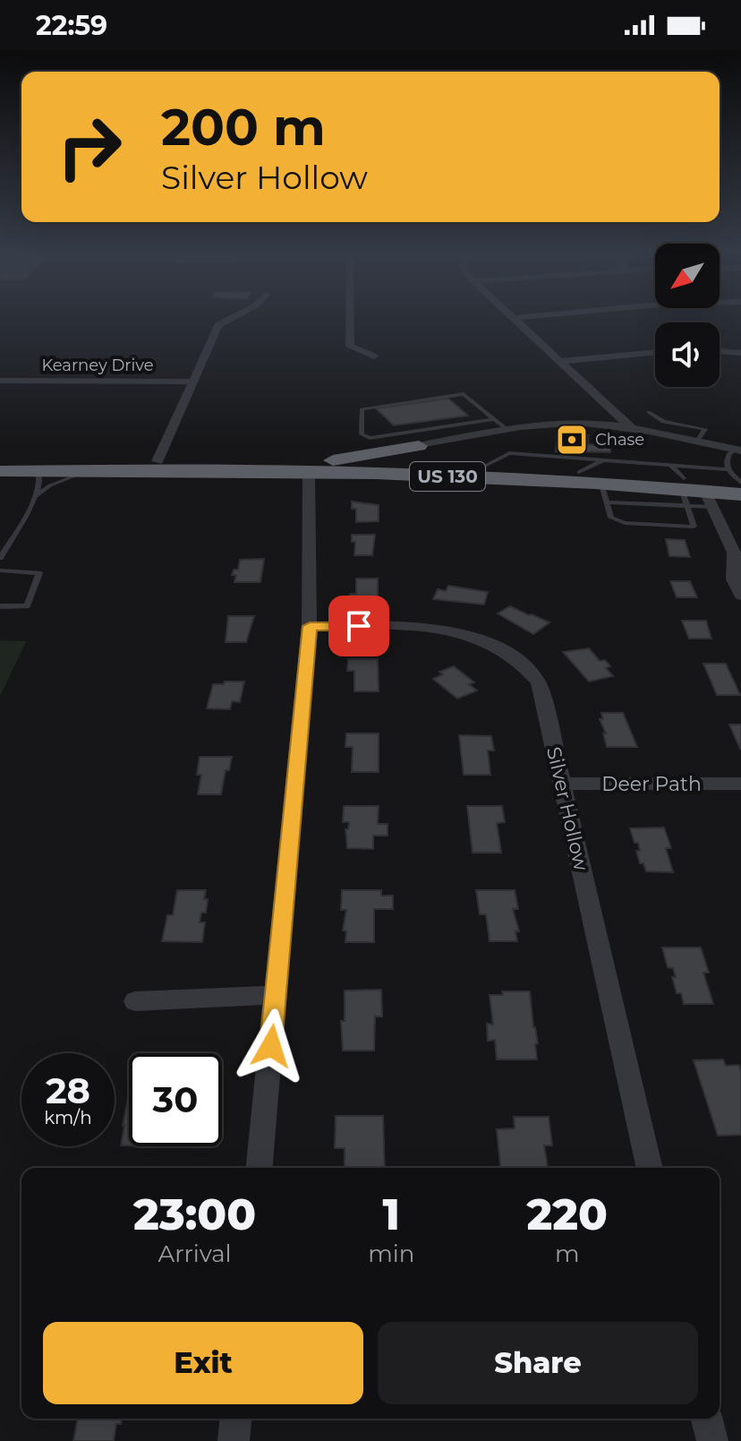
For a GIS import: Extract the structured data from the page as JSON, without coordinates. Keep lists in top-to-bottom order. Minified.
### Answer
{"streets":{"highway":["US 130"],"street":["Kearney Drive","Deer Path","Silver Hollow"]},"crossings":[["Deer Path","Silver Hollow"]],"places":{"bank":["Chase"]},"north":"bottom left","page":{"status":"22:59","turn":["200 m","Silver Hollow"],"speed":"28 km/h","limit":"30","eta":["23:00","Arrival","1","min","220","m"],"buttons":["Exit","Share"]}}
